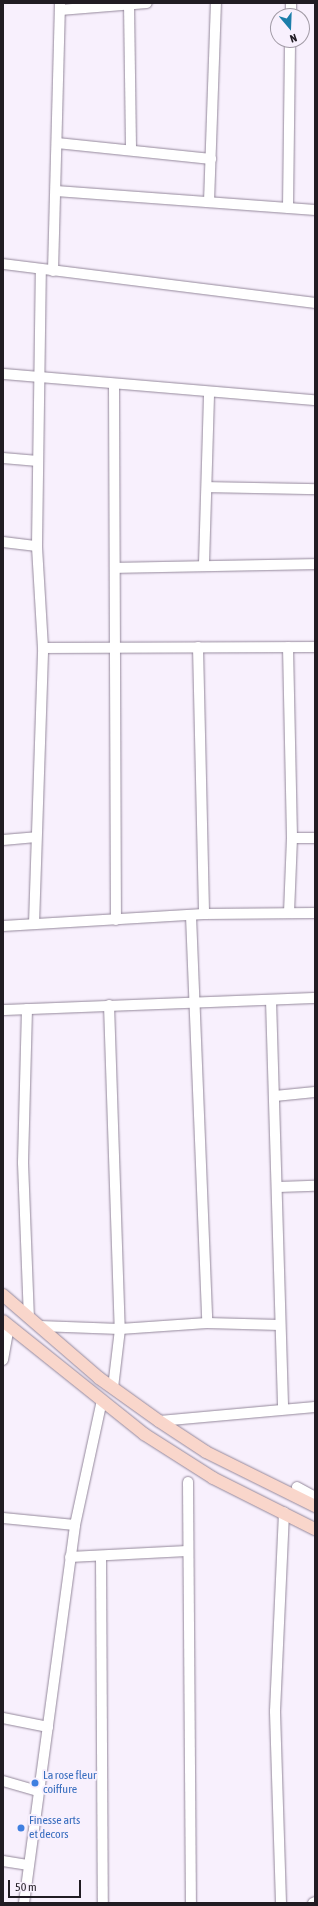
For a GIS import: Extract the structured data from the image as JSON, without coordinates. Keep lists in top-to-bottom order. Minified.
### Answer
{"places":["La rose fleur coiffure","Finesse arts et decors"],"scale_bar":"50 m","north":"bottom"}
